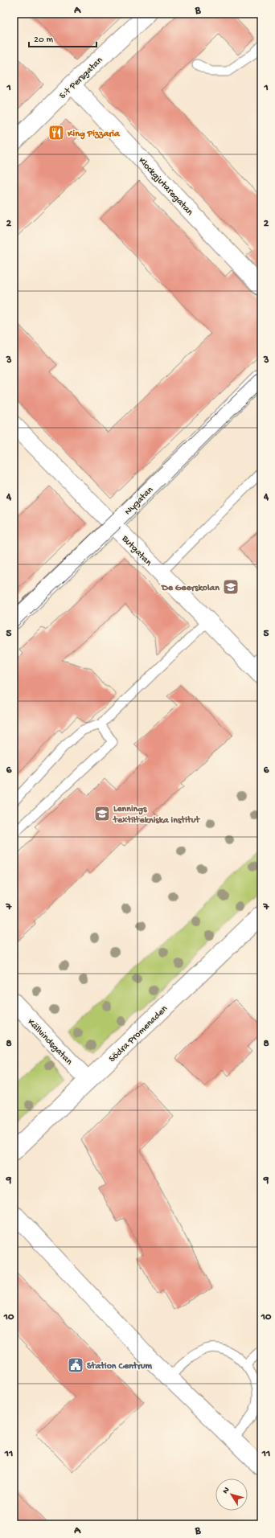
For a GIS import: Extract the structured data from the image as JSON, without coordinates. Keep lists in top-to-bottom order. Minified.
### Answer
{"streets":{"main road":["Södra Promenaden"],"street":["S:t Persgatan","Klockgjutaregatan","Nygatan","Butgatan","Källvindsgatan"]},"crossings":[["S:t Persgatan","Klockgjutaregatan"],["Nygatan","Butgatan"],["Södra Promenaden","Källvindsgatan"]],"places":{"restaurant":["King Pizzaria"],"school or university":["De Geerskolan","Lennings textiltekniska institut"],"public building":["Station Centrum"]},"scale_bar":"20 m","north":"top left","grid":{"columns":["A","B"],"rows":["1","2","3","4","5","6","7","8","9","10","11"]}}
